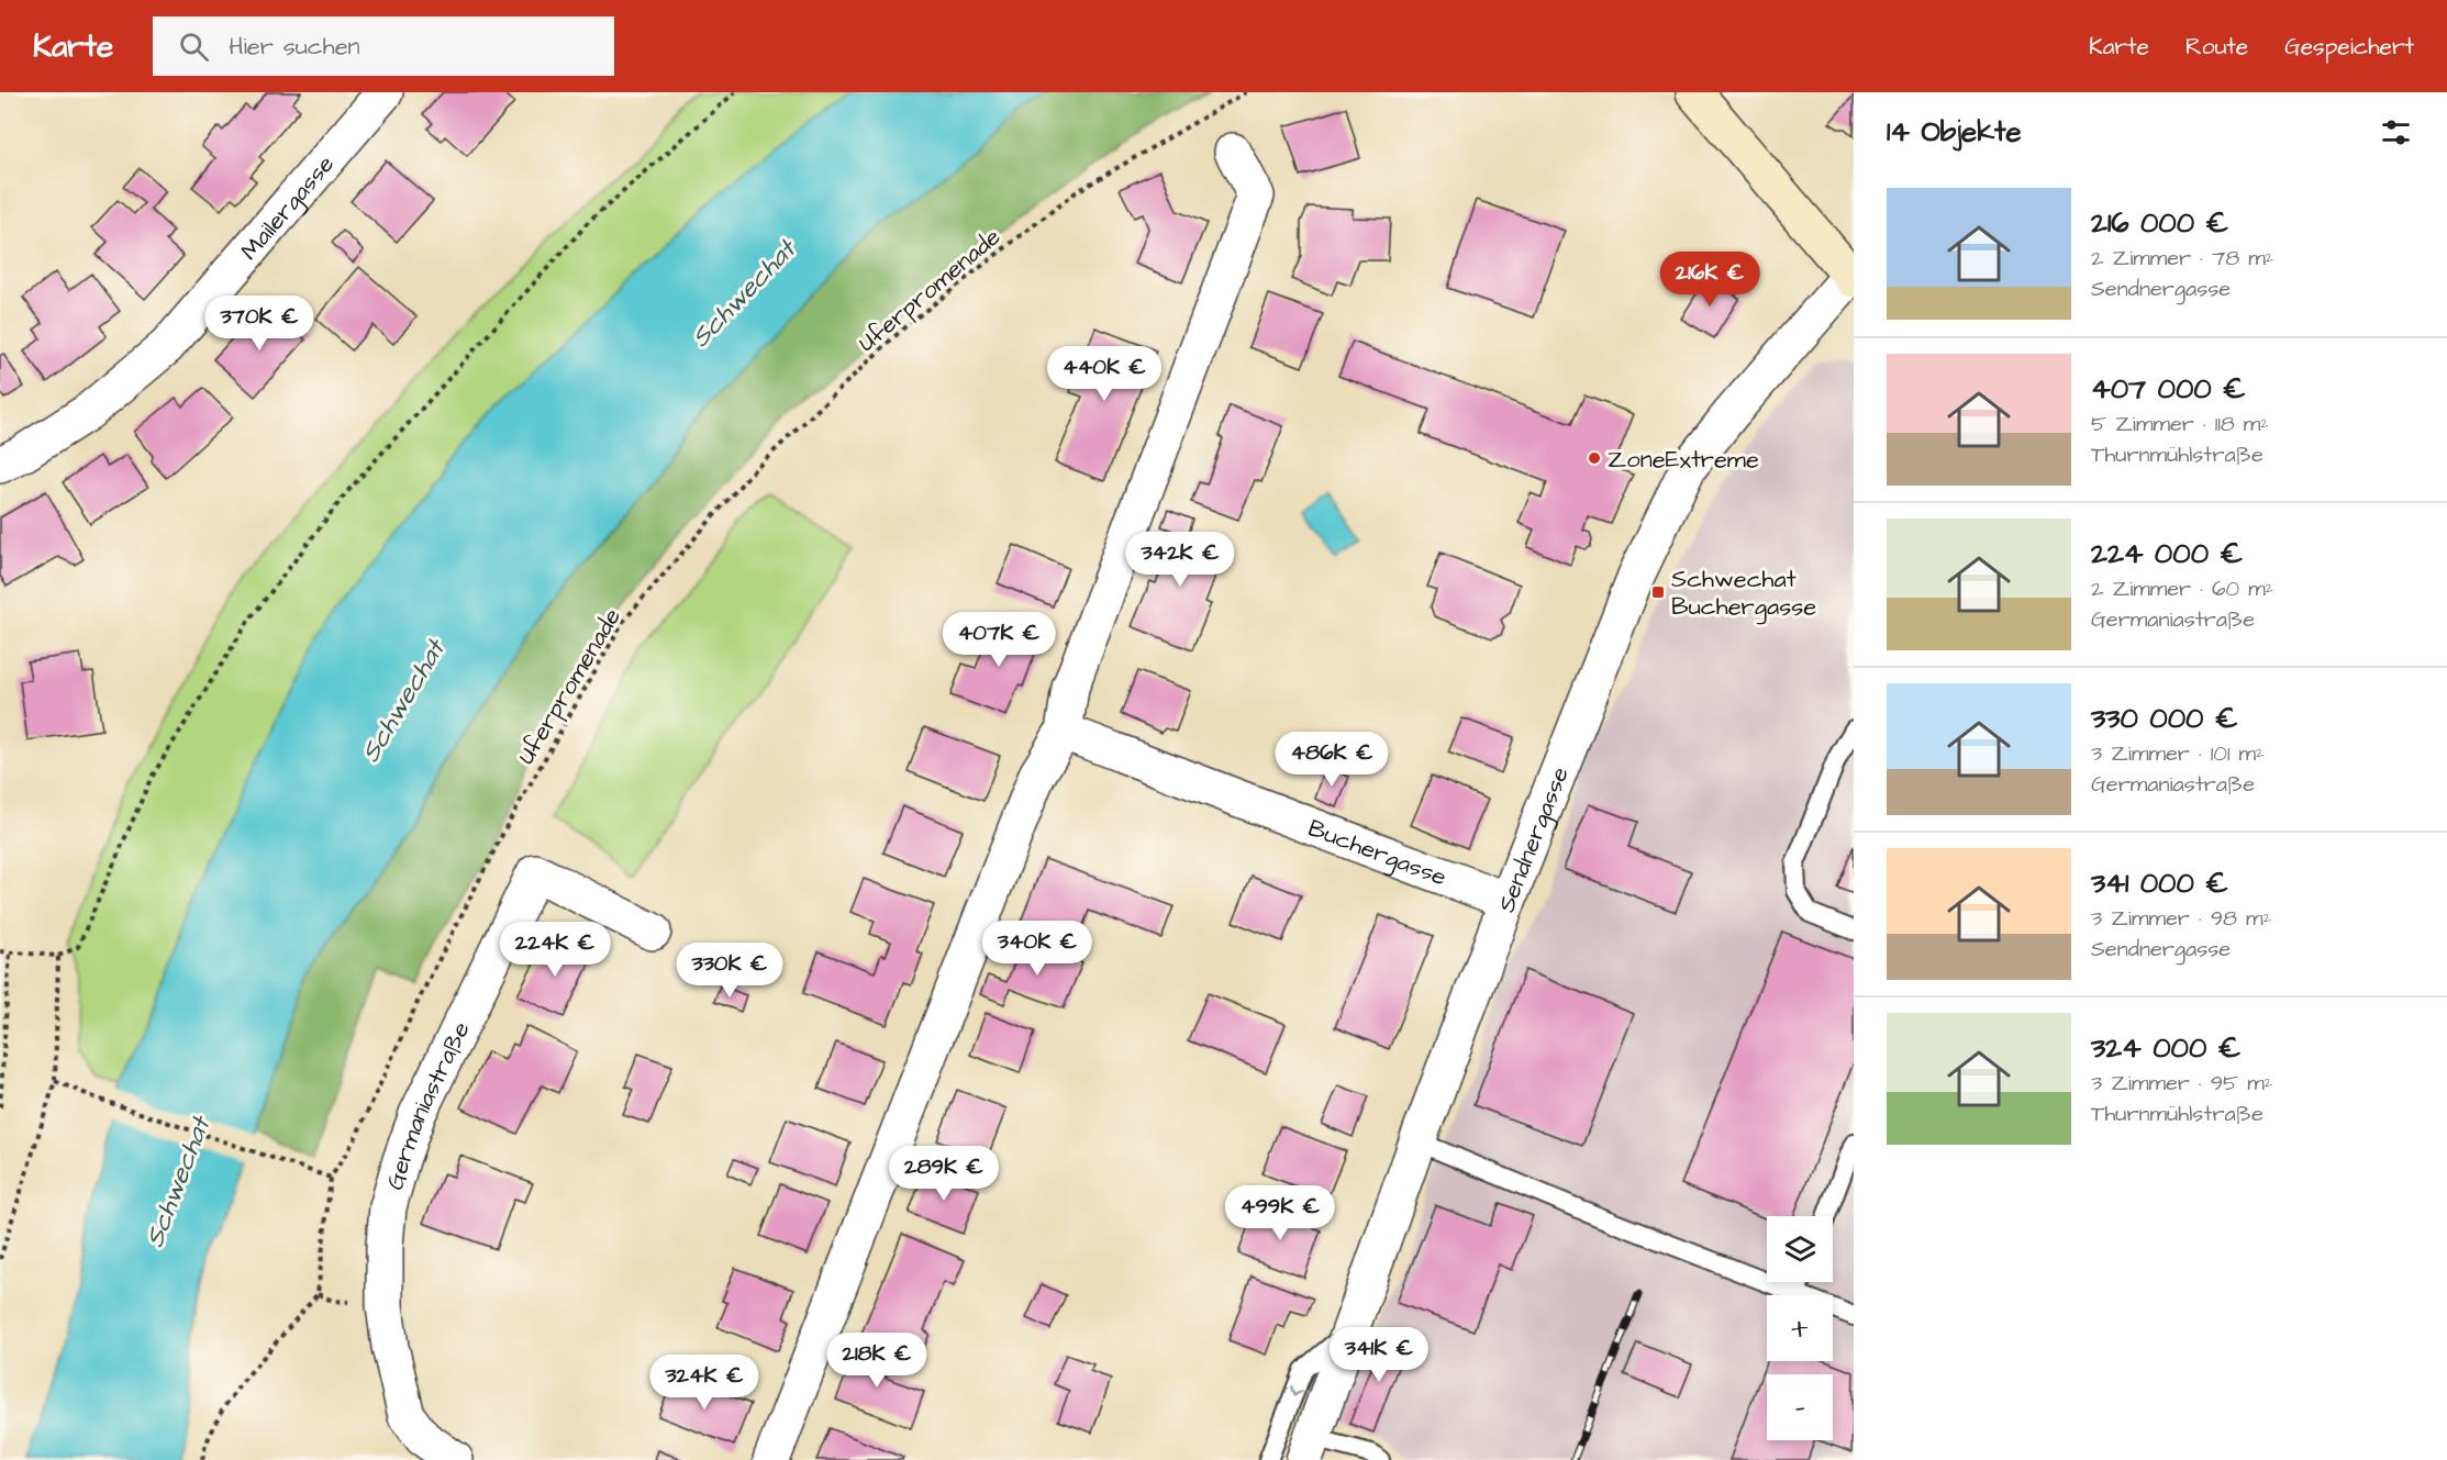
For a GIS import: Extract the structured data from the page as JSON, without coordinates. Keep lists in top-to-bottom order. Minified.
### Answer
{"streets":{"street":["Mailergasse","Sendnergasse","Buchergasse","Germaniastraße"],"path":["Uferpromenade"]},"crossings":[["Sendnergasse","Buchergasse"]],"water":["Schwechat"],"places":{"other":["ZoneExtreme"],"transit":["Schwechat Buchergasse"]},"page":{"header":"Karte","search":"Hier suchen","nav":["Karte","Route","Gespeichert"],"heading":"14 Objekte","list":[{"name":"216 000 €","note":"2 Zimmer · 78 m² · Sendnergasse"},{"name":"407 000 €","note":"5 Zimmer · 118 m² · Thurnmühlstraße"},{"name":"224 000 €","note":"2 Zimmer · 60 m² · Germaniastraße"},{"name":"330 000 €","note":"3 Zimmer · 101 m² · Germaniastraße"},{"name":"341 000 €","note":"3 Zimmer · 98 m² · Sendnergasse"},{"name":"324 000 €","note":"3 Zimmer · 95 m² · Thurnmühlstraße"}],"price":["216K €","370K €","440K €","342K €","407K €","486K €","340K €","224K €","330K €","289K €","499K €","341K €","218K €","324K €"],"map_buttons":["+","−"]}}
